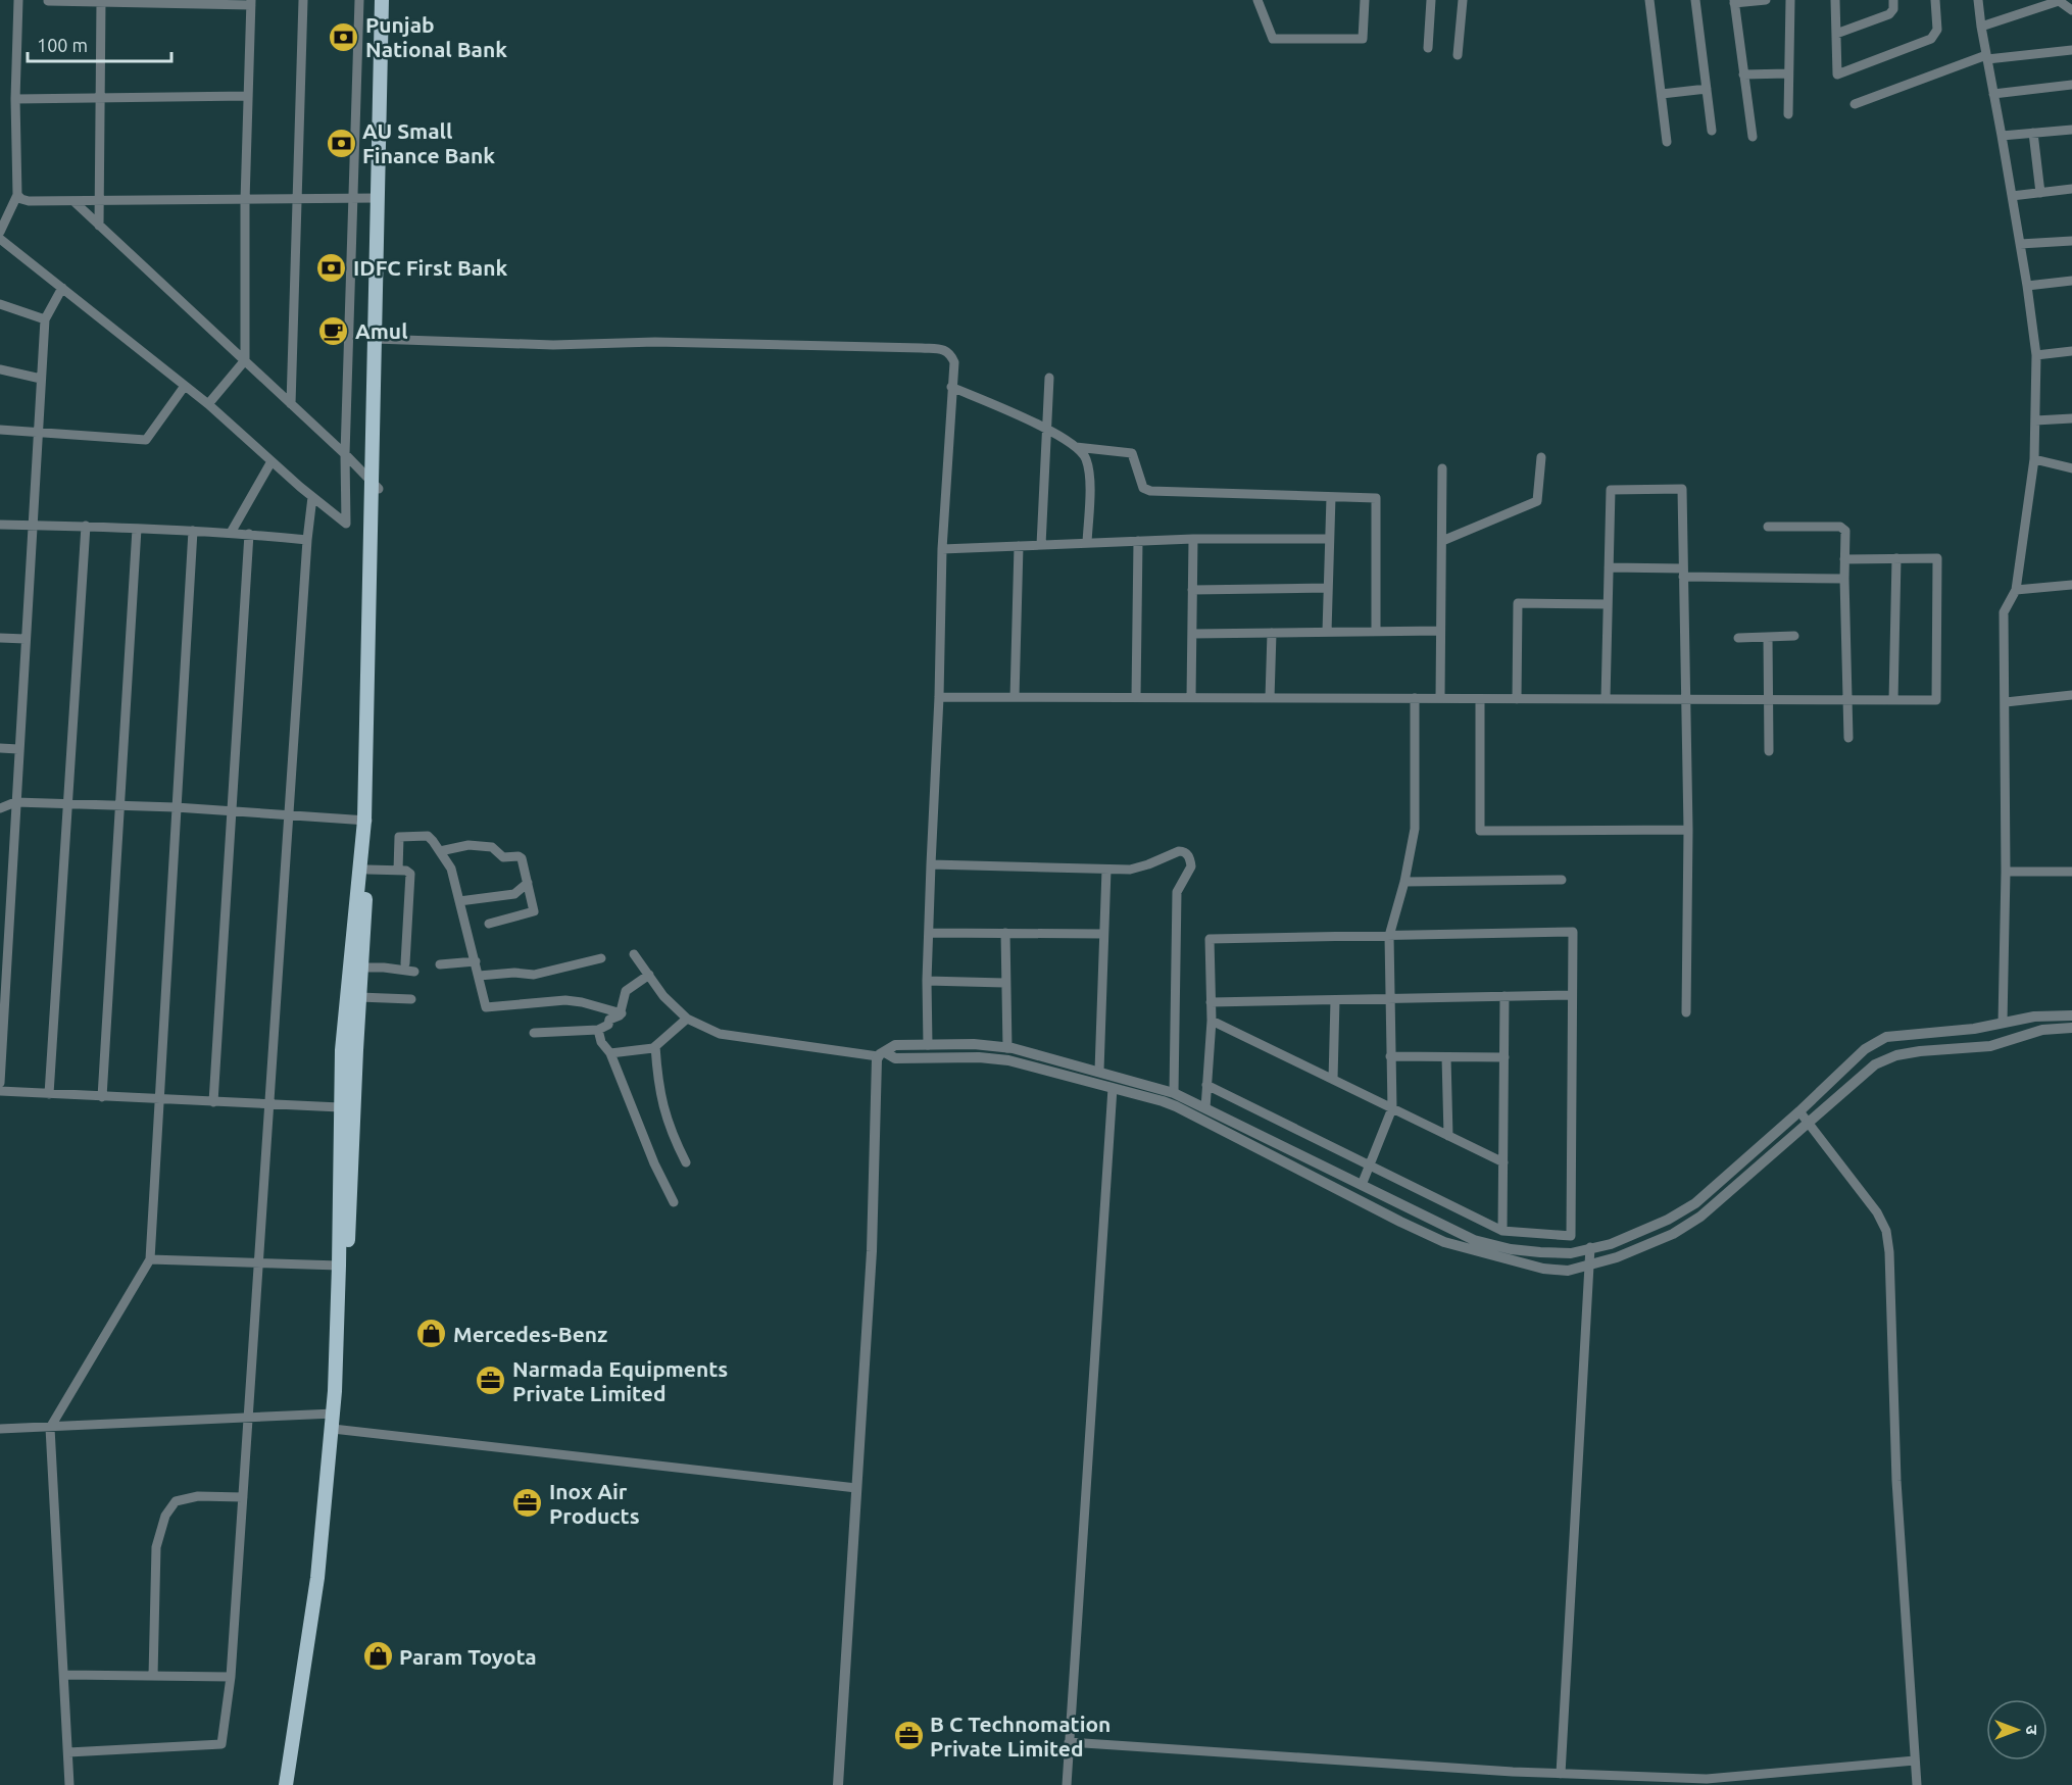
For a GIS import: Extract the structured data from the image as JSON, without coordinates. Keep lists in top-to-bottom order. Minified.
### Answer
{"places":{"bank":["Punjab National Bank","AU Small Finance Bank","IDFC First Bank"],"cafe":["Amul"],"shop":["Mercedes-Benz","Param Toyota"],"office":["Narmada Equipments Private Limited","Inox Air Products","B C Technomation Private Limited"]},"scale_bar":"100 m","north":"right"}
